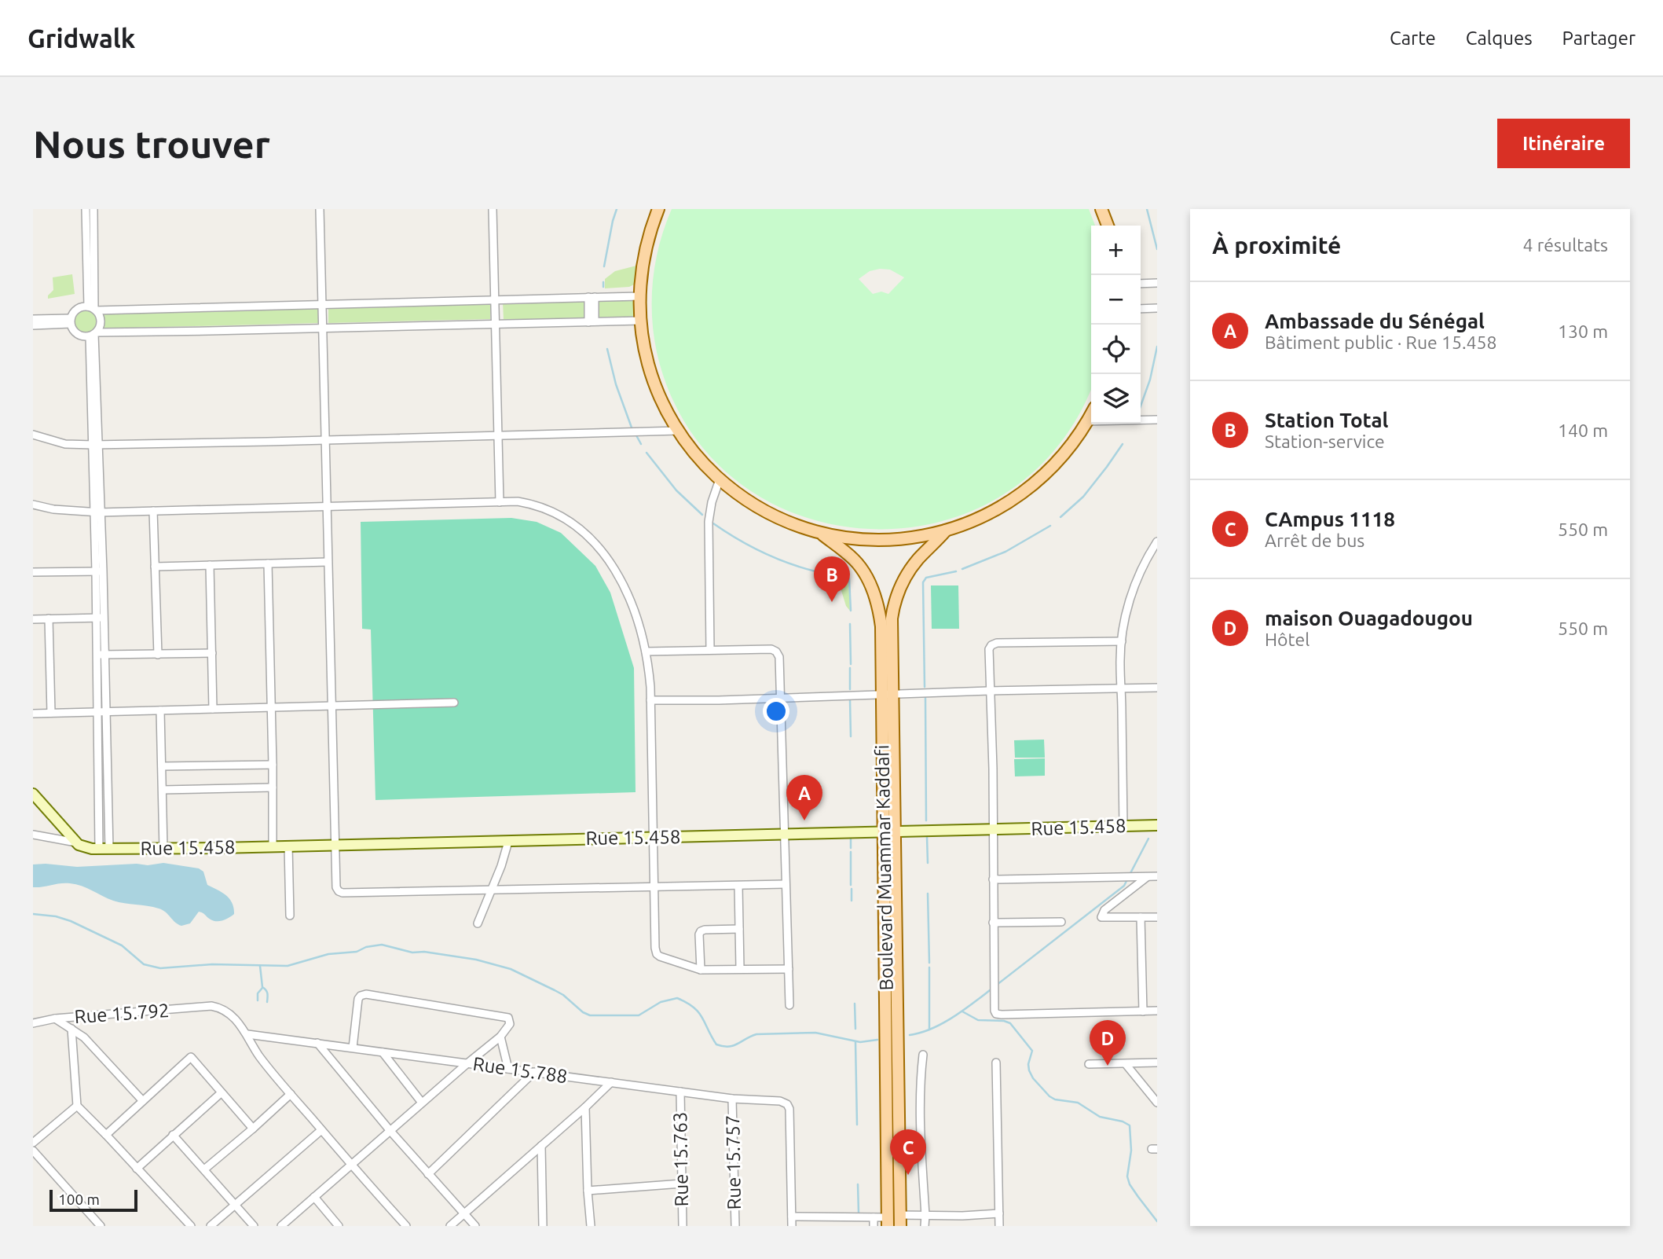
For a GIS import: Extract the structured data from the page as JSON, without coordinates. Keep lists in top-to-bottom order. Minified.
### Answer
{"streets":{"main road":["Rue 15.458","Boulevard Muammar Kaddafi"],"street":["Rue 15.792","Rue 15.788","Rue 15.763","Rue 15.757"]},"crossings":[["Rue 15.458","Boulevard Muammar Kaddafi"],["Rue 15.792","Rue 15.788"],["Rue 15.788","Rue 15.763"],["Rue 15.788","Rue 15.757"]],"scale_bar":"100 m","page":{"header":"Gridwalk","nav":["Carte","Calques","Partager"],"buttons":"Itinéraire","title":"Nous trouver","heading":["À proximité","4 résultats"],"map_buttons":["+","−"],"list":[{"mark":"A","name":"Ambassade du Sénégal","note":"Bâtiment public · Rue 15.458","value":"130 m"},{"mark":"B","name":"Station Total","note":"Station-service","value":"140 m"},{"mark":"C","name":"CAmpus 1118","note":"Arrêt de bus","value":"550 m"},{"mark":"D","name":"maison Ouagadougou","note":"Hôtel","value":"550 m"}],"pins":["B","A","D","C"],"scale":"100 m"}}
